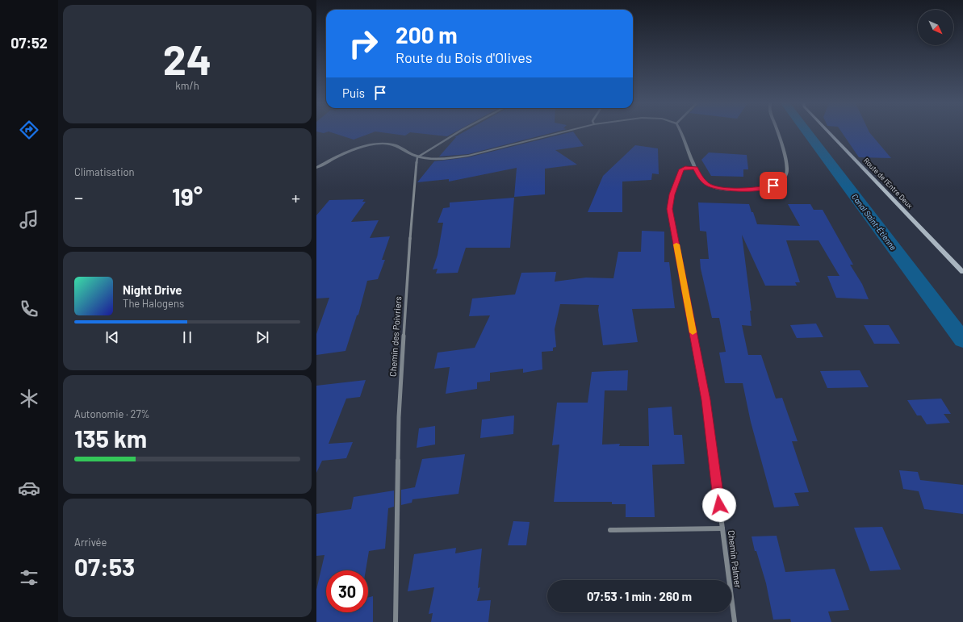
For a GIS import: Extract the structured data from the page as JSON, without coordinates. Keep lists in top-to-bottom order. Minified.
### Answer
{"streets":{"main road":["Route de l'Entre Deux"],"street":["Chemin des Poivriers","Chemin Palmer"]},"water":["Canal Saint-Étienne"],"north":"bottom right","page":{"tabs":"07:52","tile":[["24","km/h"],"Climatisation",["Autonomie · 27%","135 km"],["Arrivée","07:53"]],"turn":["200 m","Route du Bois d'Olives"],"then":"Puis","heat":["−","19°","+"],"song":["Night Drive","The Halogens"],"limit":"30","trip":"07:53 · 1 min · 260 m"}}
